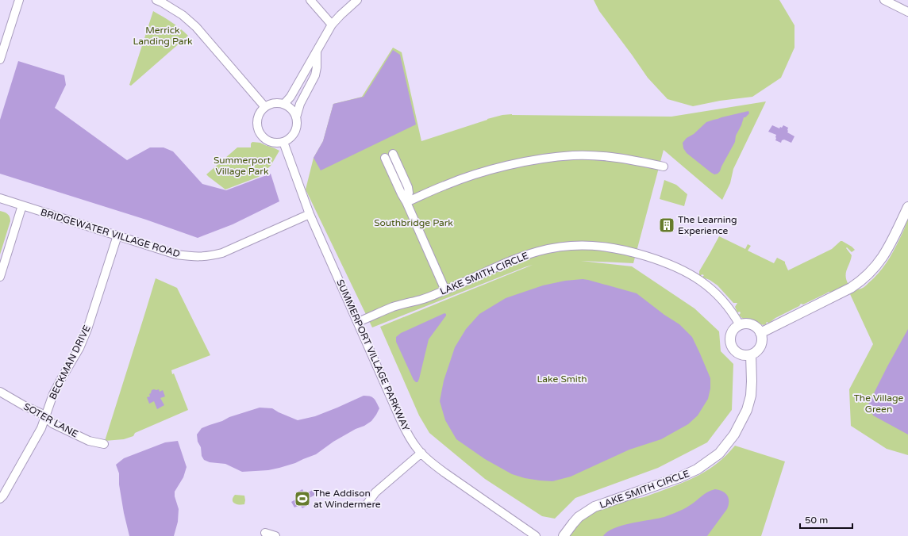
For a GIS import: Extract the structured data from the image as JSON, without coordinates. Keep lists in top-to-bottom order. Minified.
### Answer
{"streets":{"street":["BRIDGEWATER VILLAGE ROAD","LAKE SMITH CIRCLE","SUMMERPORT VILLAGE PARKWAY","BECKMAN DRIVE","SOTER LANE"]},"crossings":[["BRIDGEWATER VILLAGE ROAD","SUMMERPORT VILLAGE PARKWAY"],["BRIDGEWATER VILLAGE ROAD","BECKMAN DRIVE"],["LAKE SMITH CIRCLE","SUMMERPORT VILLAGE PARKWAY"],["BECKMAN DRIVE","SOTER LANE"]],"parks":["Merrick Landing Park","Summerport Village Park","Southbridge Park","Lake Smith","The Village Green"],"places":{"building":["The Learning Experience"],"sports":["The Addison at Windermere"]},"scale_bar":"50 m"}
